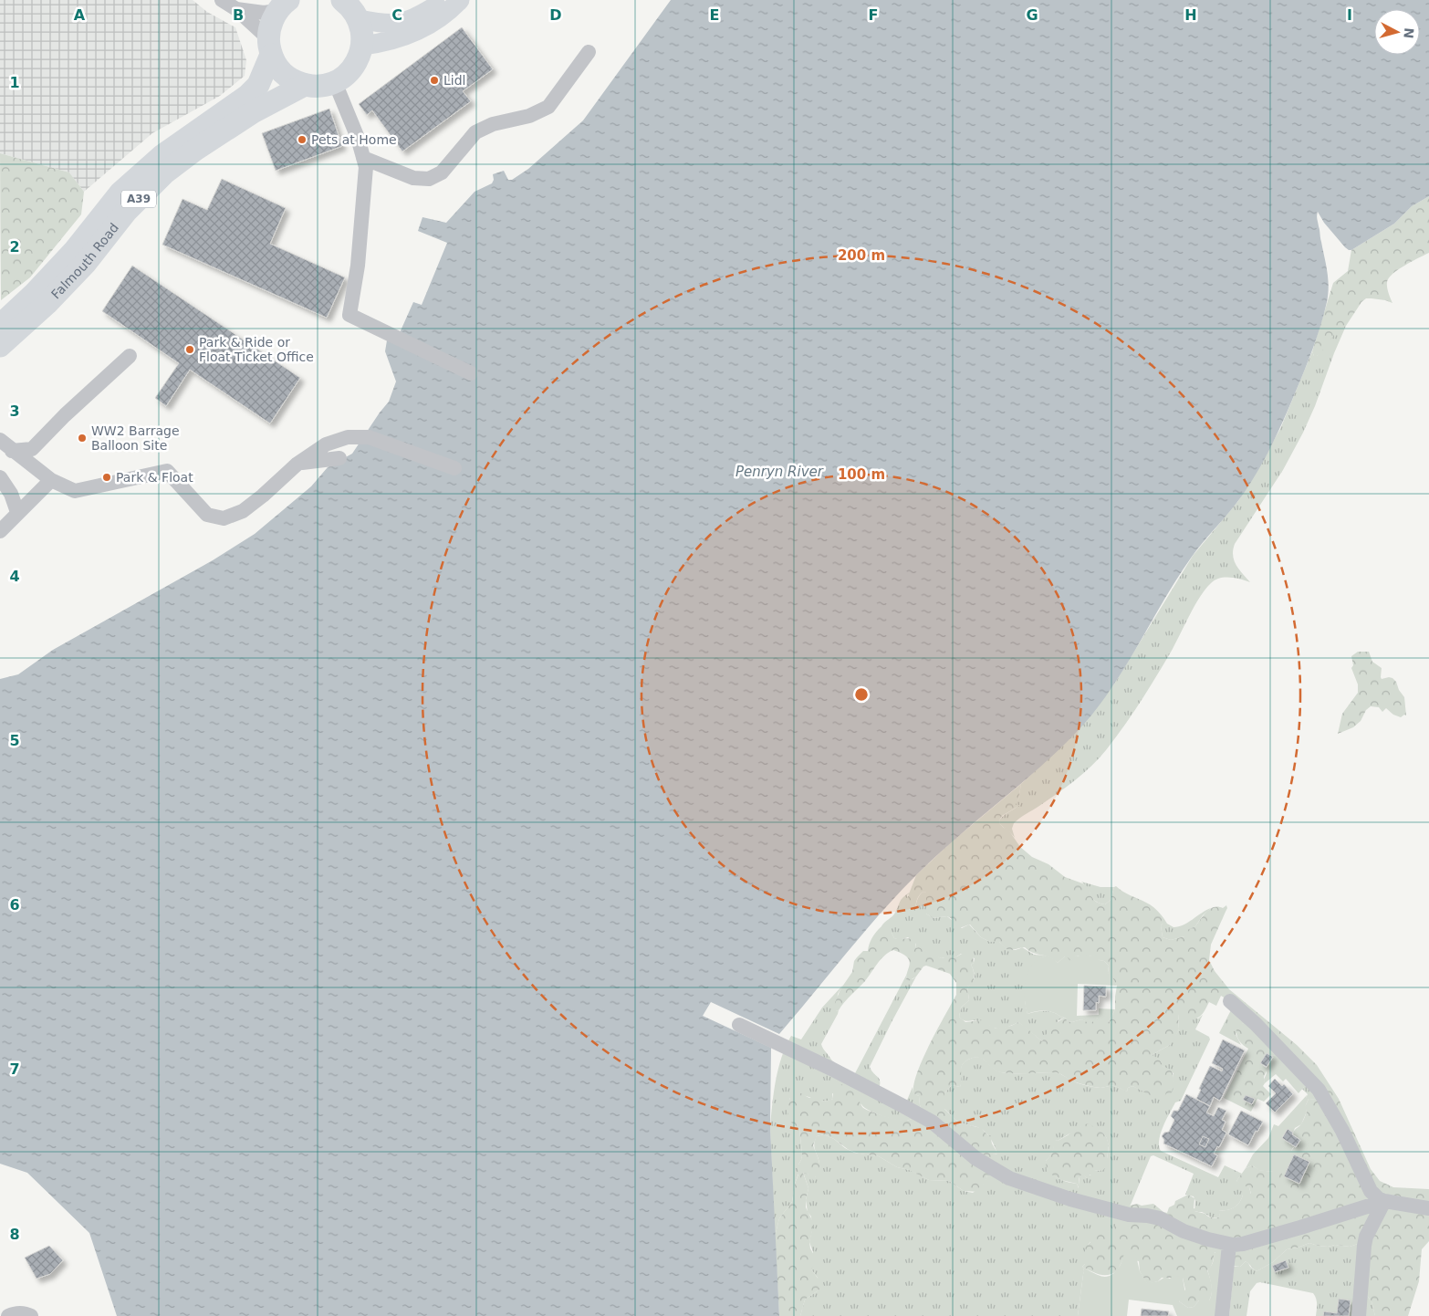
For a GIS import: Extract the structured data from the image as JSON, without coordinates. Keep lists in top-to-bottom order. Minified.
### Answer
{"streets":{"highway":["A39","Falmouth Road"]},"water":["Penryn River"],"places":["Lidl","Pets at Home","Park & Ride or Float Ticket Office","WW2 Barrage Balloon Site","Park & Float"],"north":"right","grid":{"columns":["A","B","C","D","E","F","G","H","I"],"rows":["1","2","3","4","5","6","7","8"]},"rings":["200 m","100 m"]}
